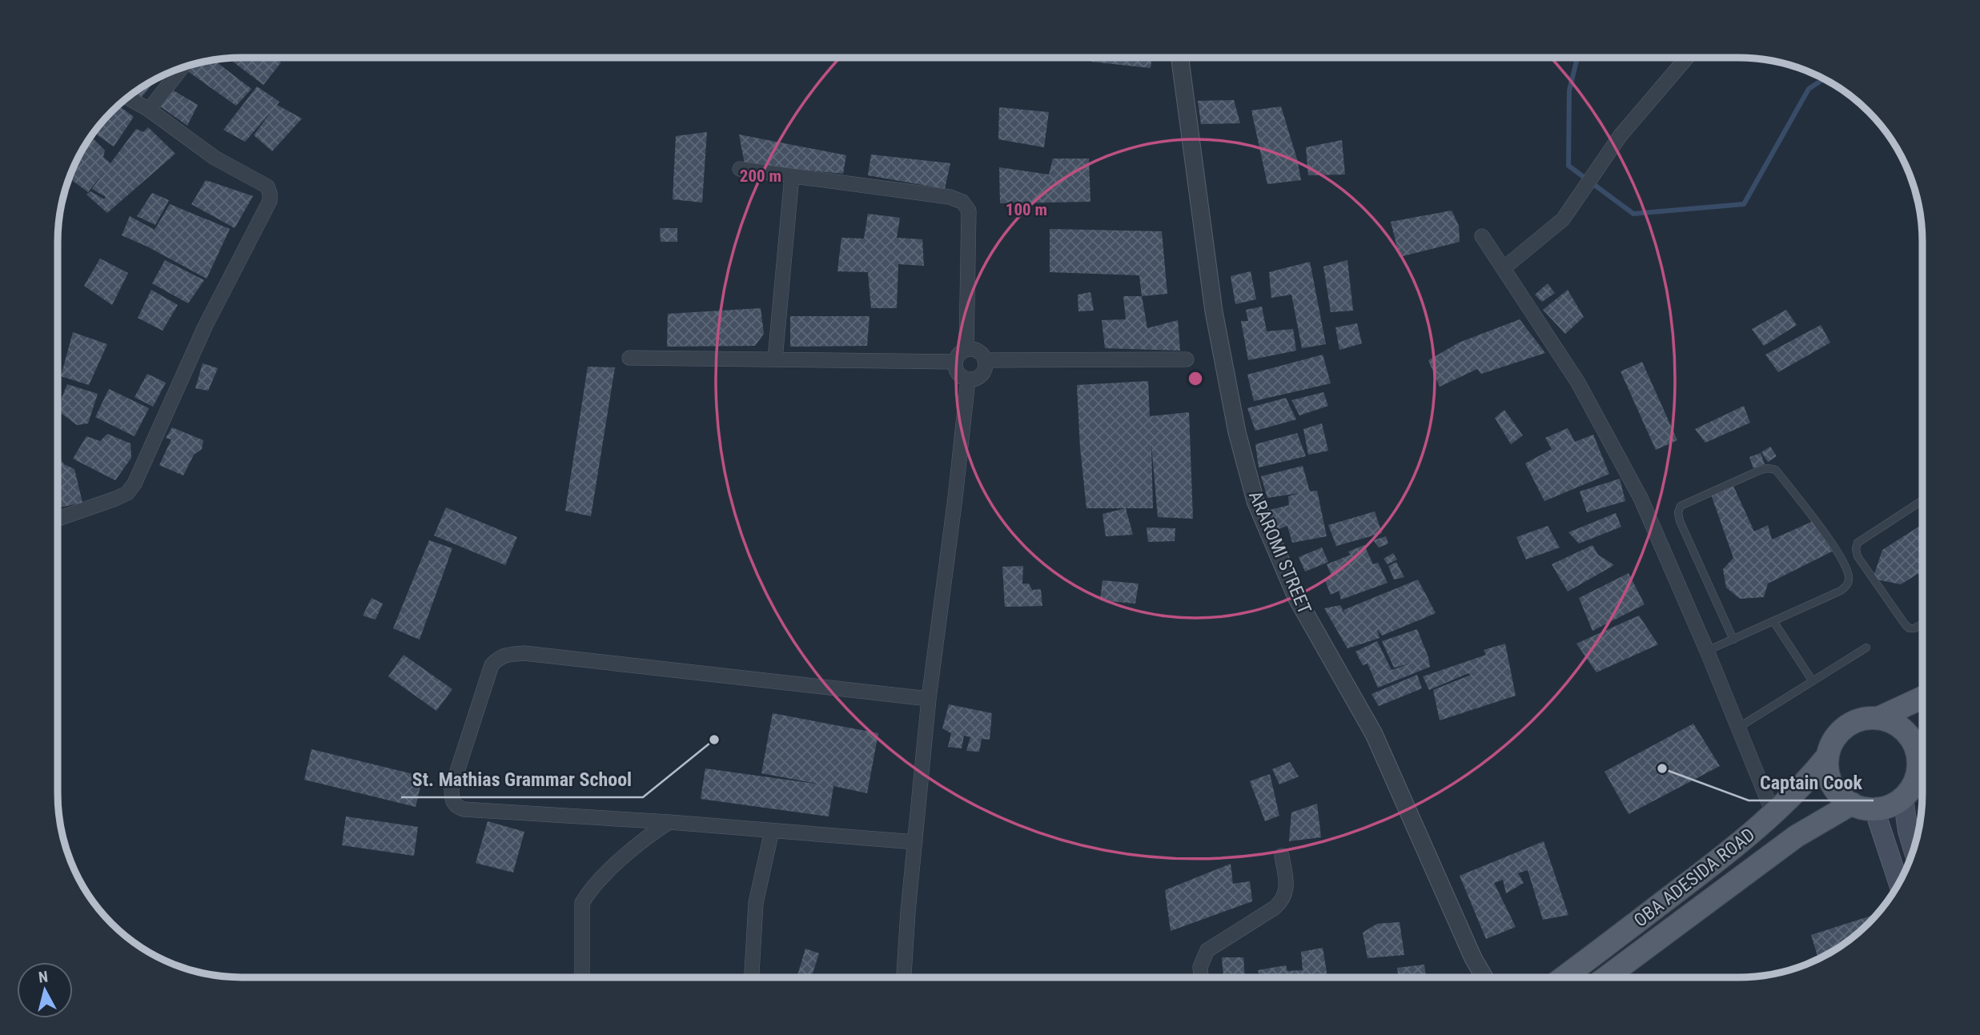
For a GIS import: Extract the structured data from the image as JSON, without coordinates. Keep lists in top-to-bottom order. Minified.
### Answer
{"streets":{"main road":["OBA ADESIDA ROAD"],"street":["ARAROMI STREET"]},"places":["St. Mathias Grammar School","Captain Cook"],"north":"top","rings":["200 m","100 m"]}
